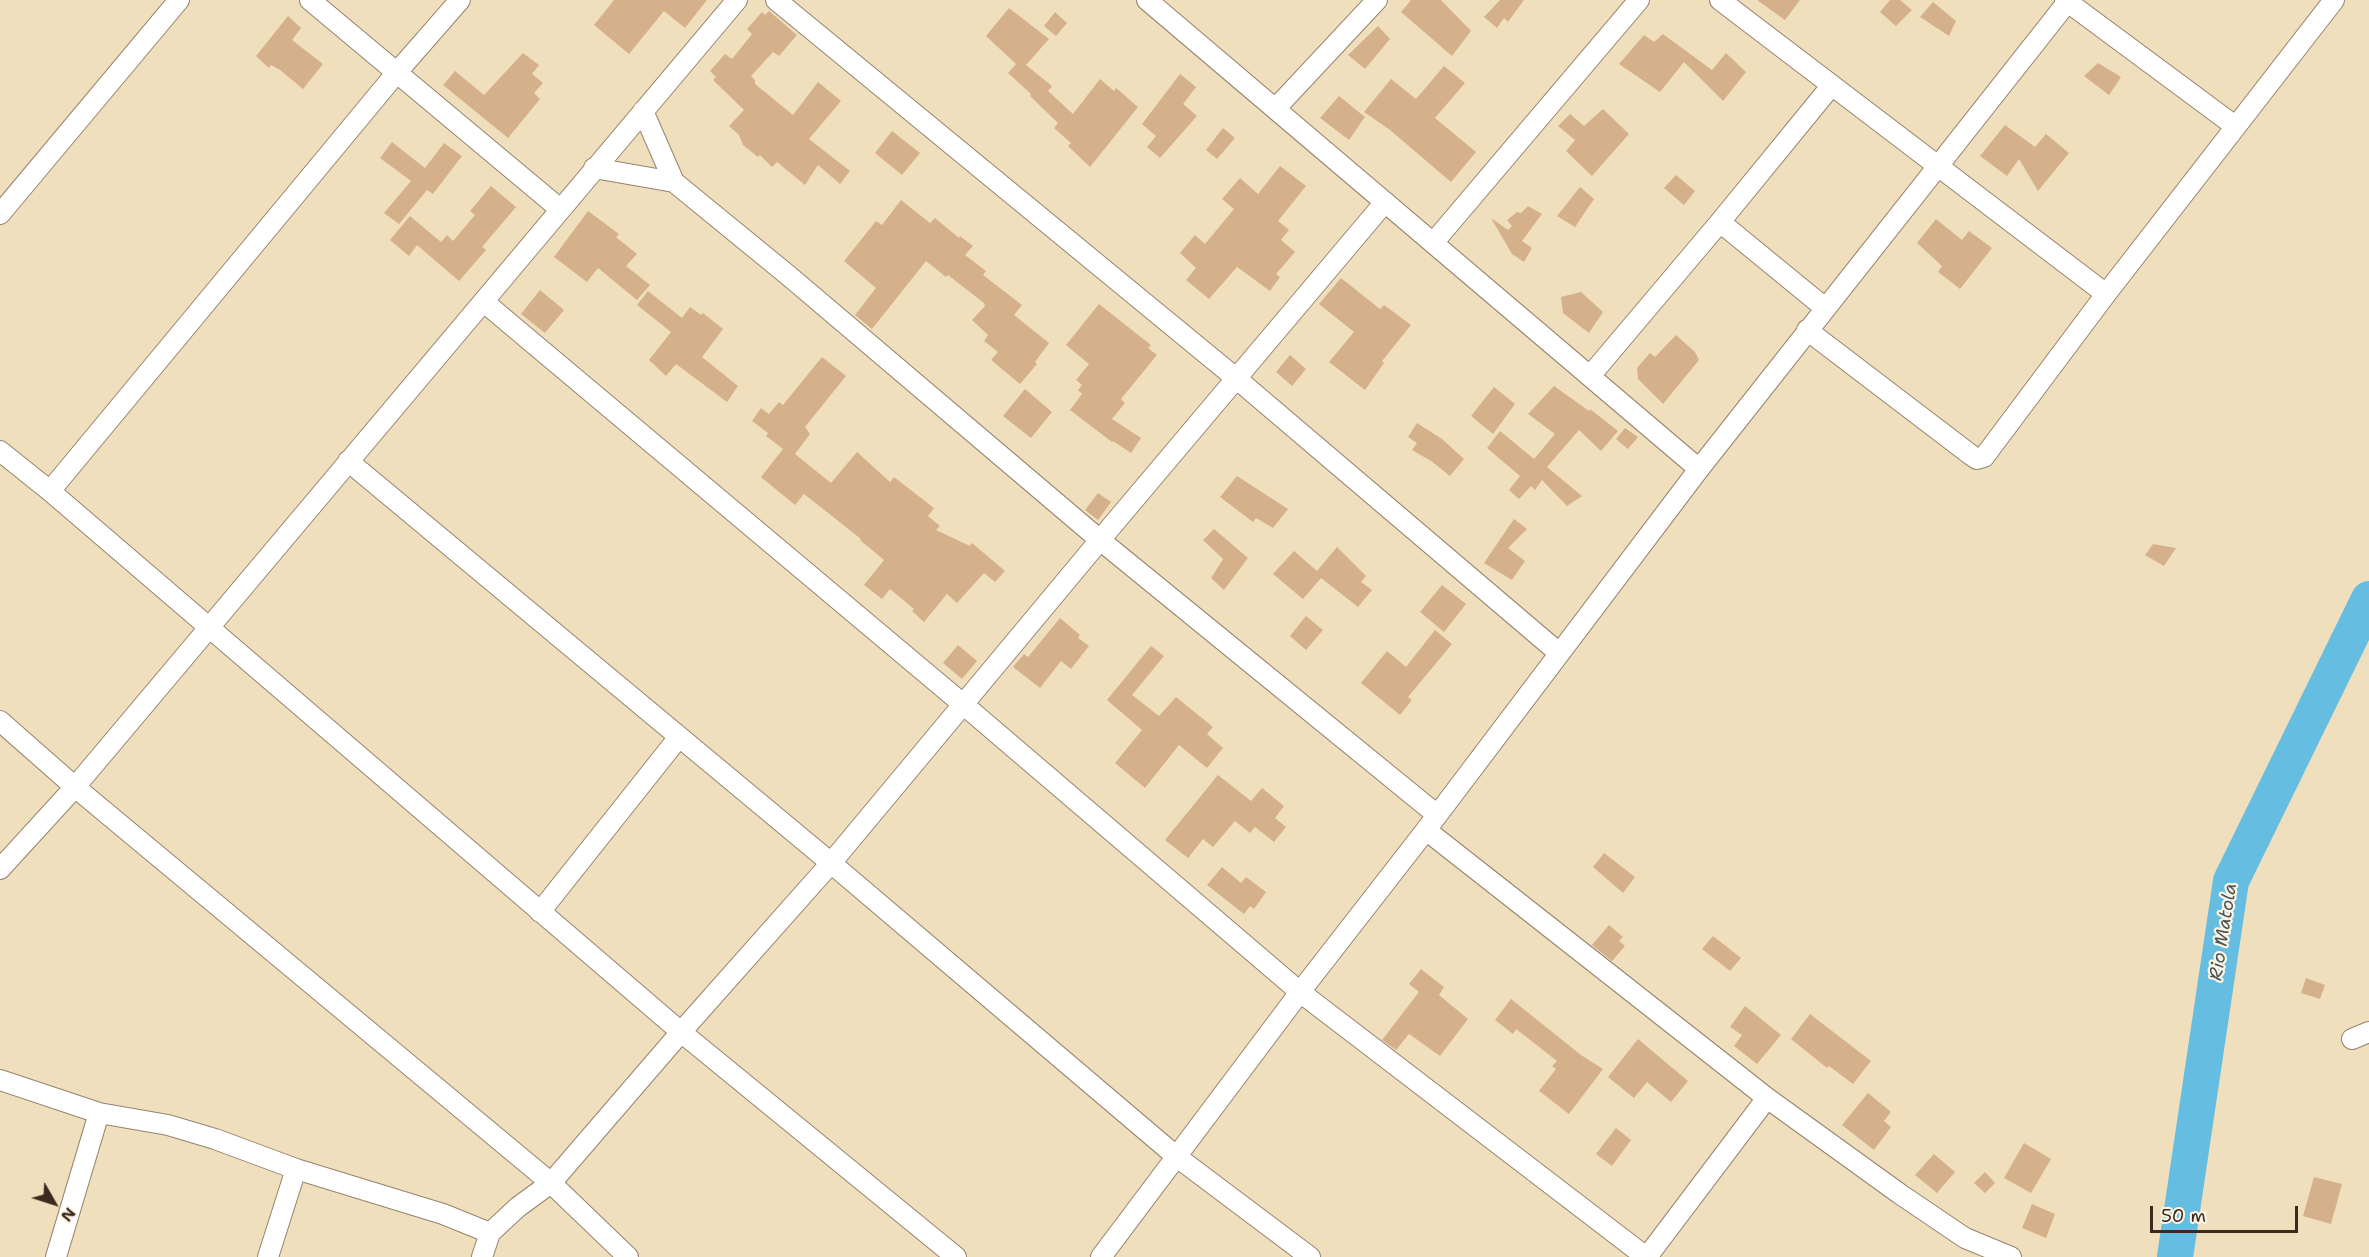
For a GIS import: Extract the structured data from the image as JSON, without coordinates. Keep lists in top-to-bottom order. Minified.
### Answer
{"water":["Rio Matola"],"scale_bar":"50 m","north":"bottom right"}
